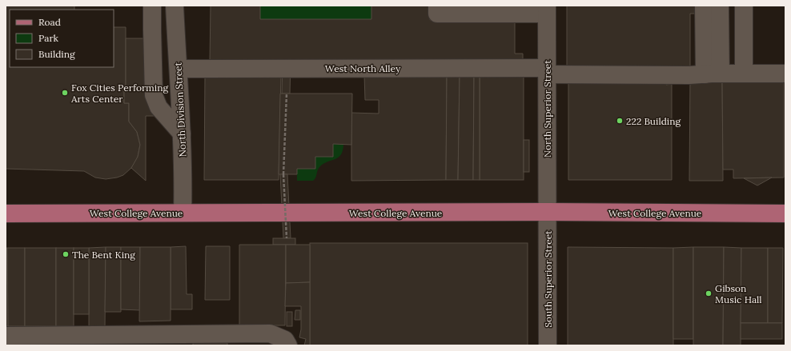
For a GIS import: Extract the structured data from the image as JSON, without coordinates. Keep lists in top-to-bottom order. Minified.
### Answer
{"streets":{"main road":["West College Avenue"],"street":["West North Alley","North Superior Street","North Division Street","South Superior Street"]},"crossings":[["West North Alley","North Superior Street"],["West North Alley","North Division Street"],["North Superior Street","West College Avenue"],["North Superior Street","South Superior Street"],["North Division Street","West College Avenue"],["West College Avenue","South Superior Street"]],"places":["Fox Cities Performing Arts Center","222 Building","The Bent King","Gibson Music Hall"],"legend":["Road","Park","Building"]}
